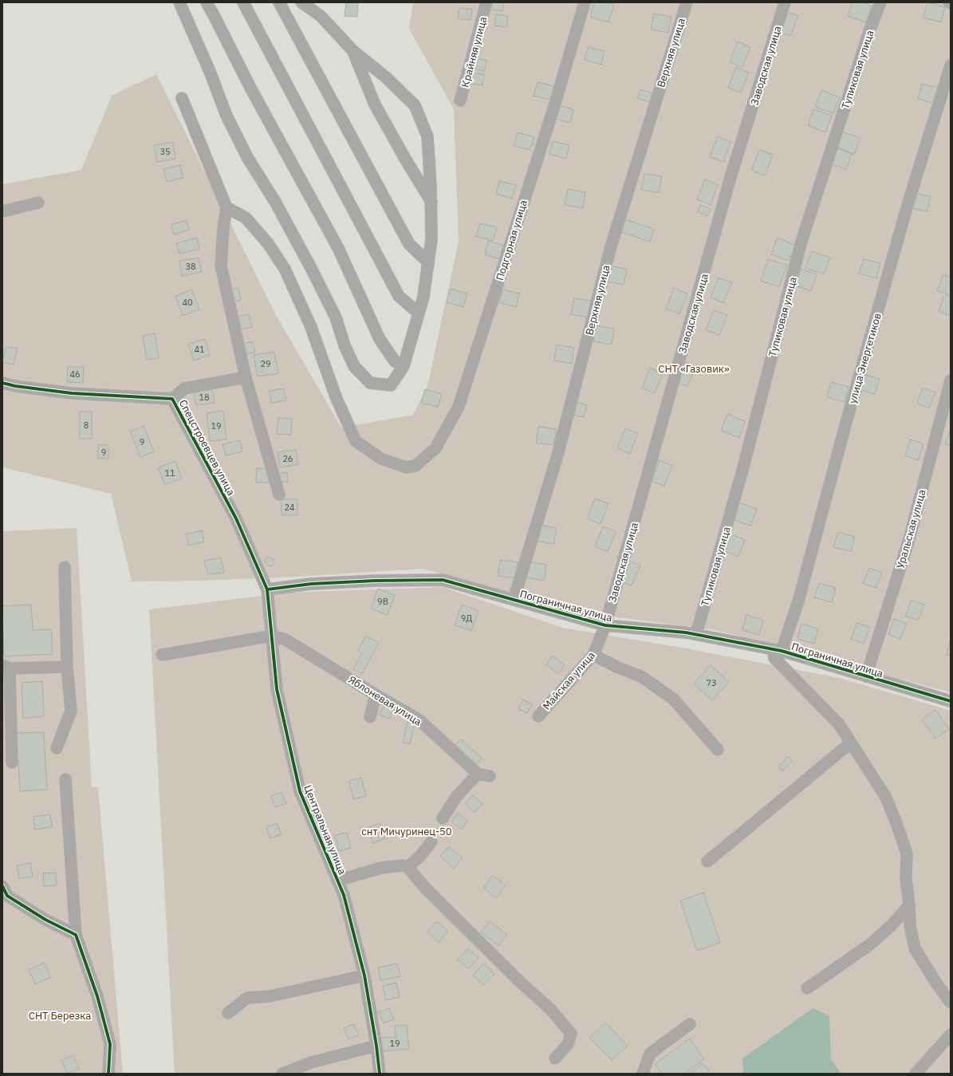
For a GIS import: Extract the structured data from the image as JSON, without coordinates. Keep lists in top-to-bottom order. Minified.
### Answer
{"streets":{"street":["Крайняя улица","Верхняя улица","Заводская улица","Тупиковая улица","Подгорная улица","улица Энергетиков","Спецстроевцев улица","Уральская улица","Пограничная улица","Майская улица","Яблоневая улица","Центральная улица"]},"crossings":[["Верхняя улица","Пограничная улица"],["Заводская улица","Пограничная улица"],["Заводская улица","Майская улица"],["Тупиковая улица","Пограничная улица"],["улица Энергетиков","Пограничная улица"],["Спецстроевцев улица","Пограничная улица"],["Спецстроевцев улица","Центральная улица"],["Уральская улица","Пограничная улица"],["Пограничная улица","Майская улица"],["Пограничная улица","Центральная улица"],["Яблоневая улица","Центральная улица"]],"parks":["СНТ «Газовик»","снт Мичуринец-50","СНТ Березка"],"house_numbers":["35","38","40","41","29","46","18","8","19","9","9","26","11","24","9В","9Д","73","19"]}
